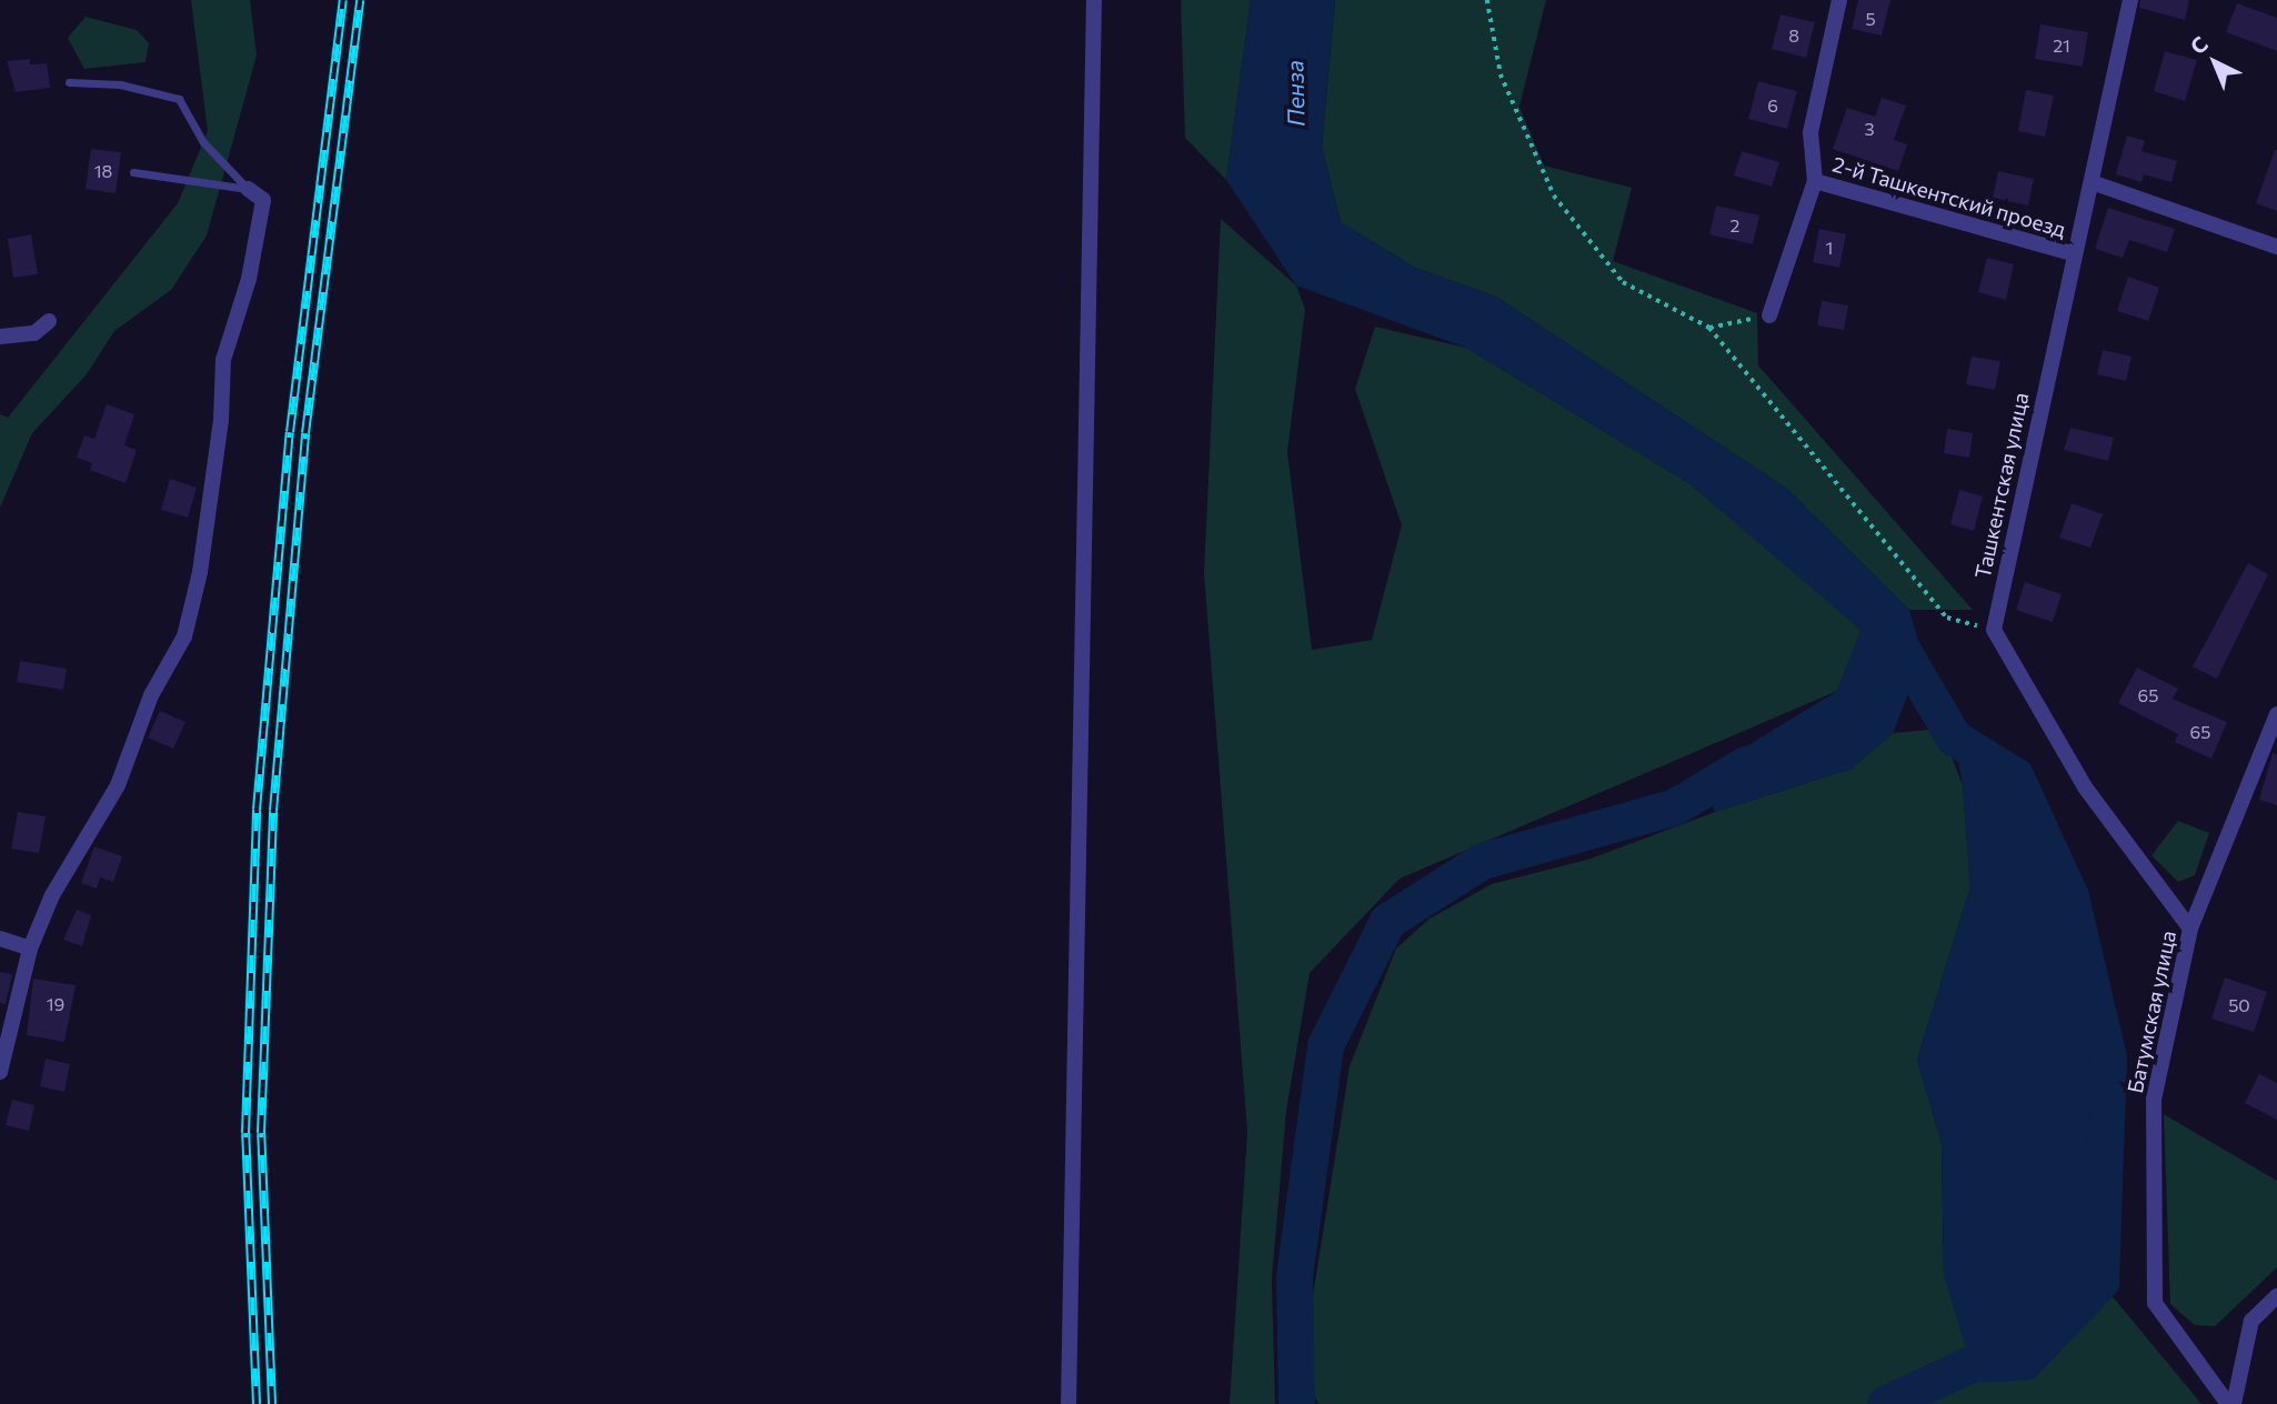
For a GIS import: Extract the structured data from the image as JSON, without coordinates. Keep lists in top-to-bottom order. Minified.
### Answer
{"streets":{"street":["2-й Ташкентский проезд","Ташкентская улица","Батумская улица"]},"crossings":[["2-й Ташкентский проезд","Ташкентская улица"]],"water":["Пенза"],"house_numbers":["5","8","21","6","3","18","2","1","65","65","19","50"],"north":"top left"}
